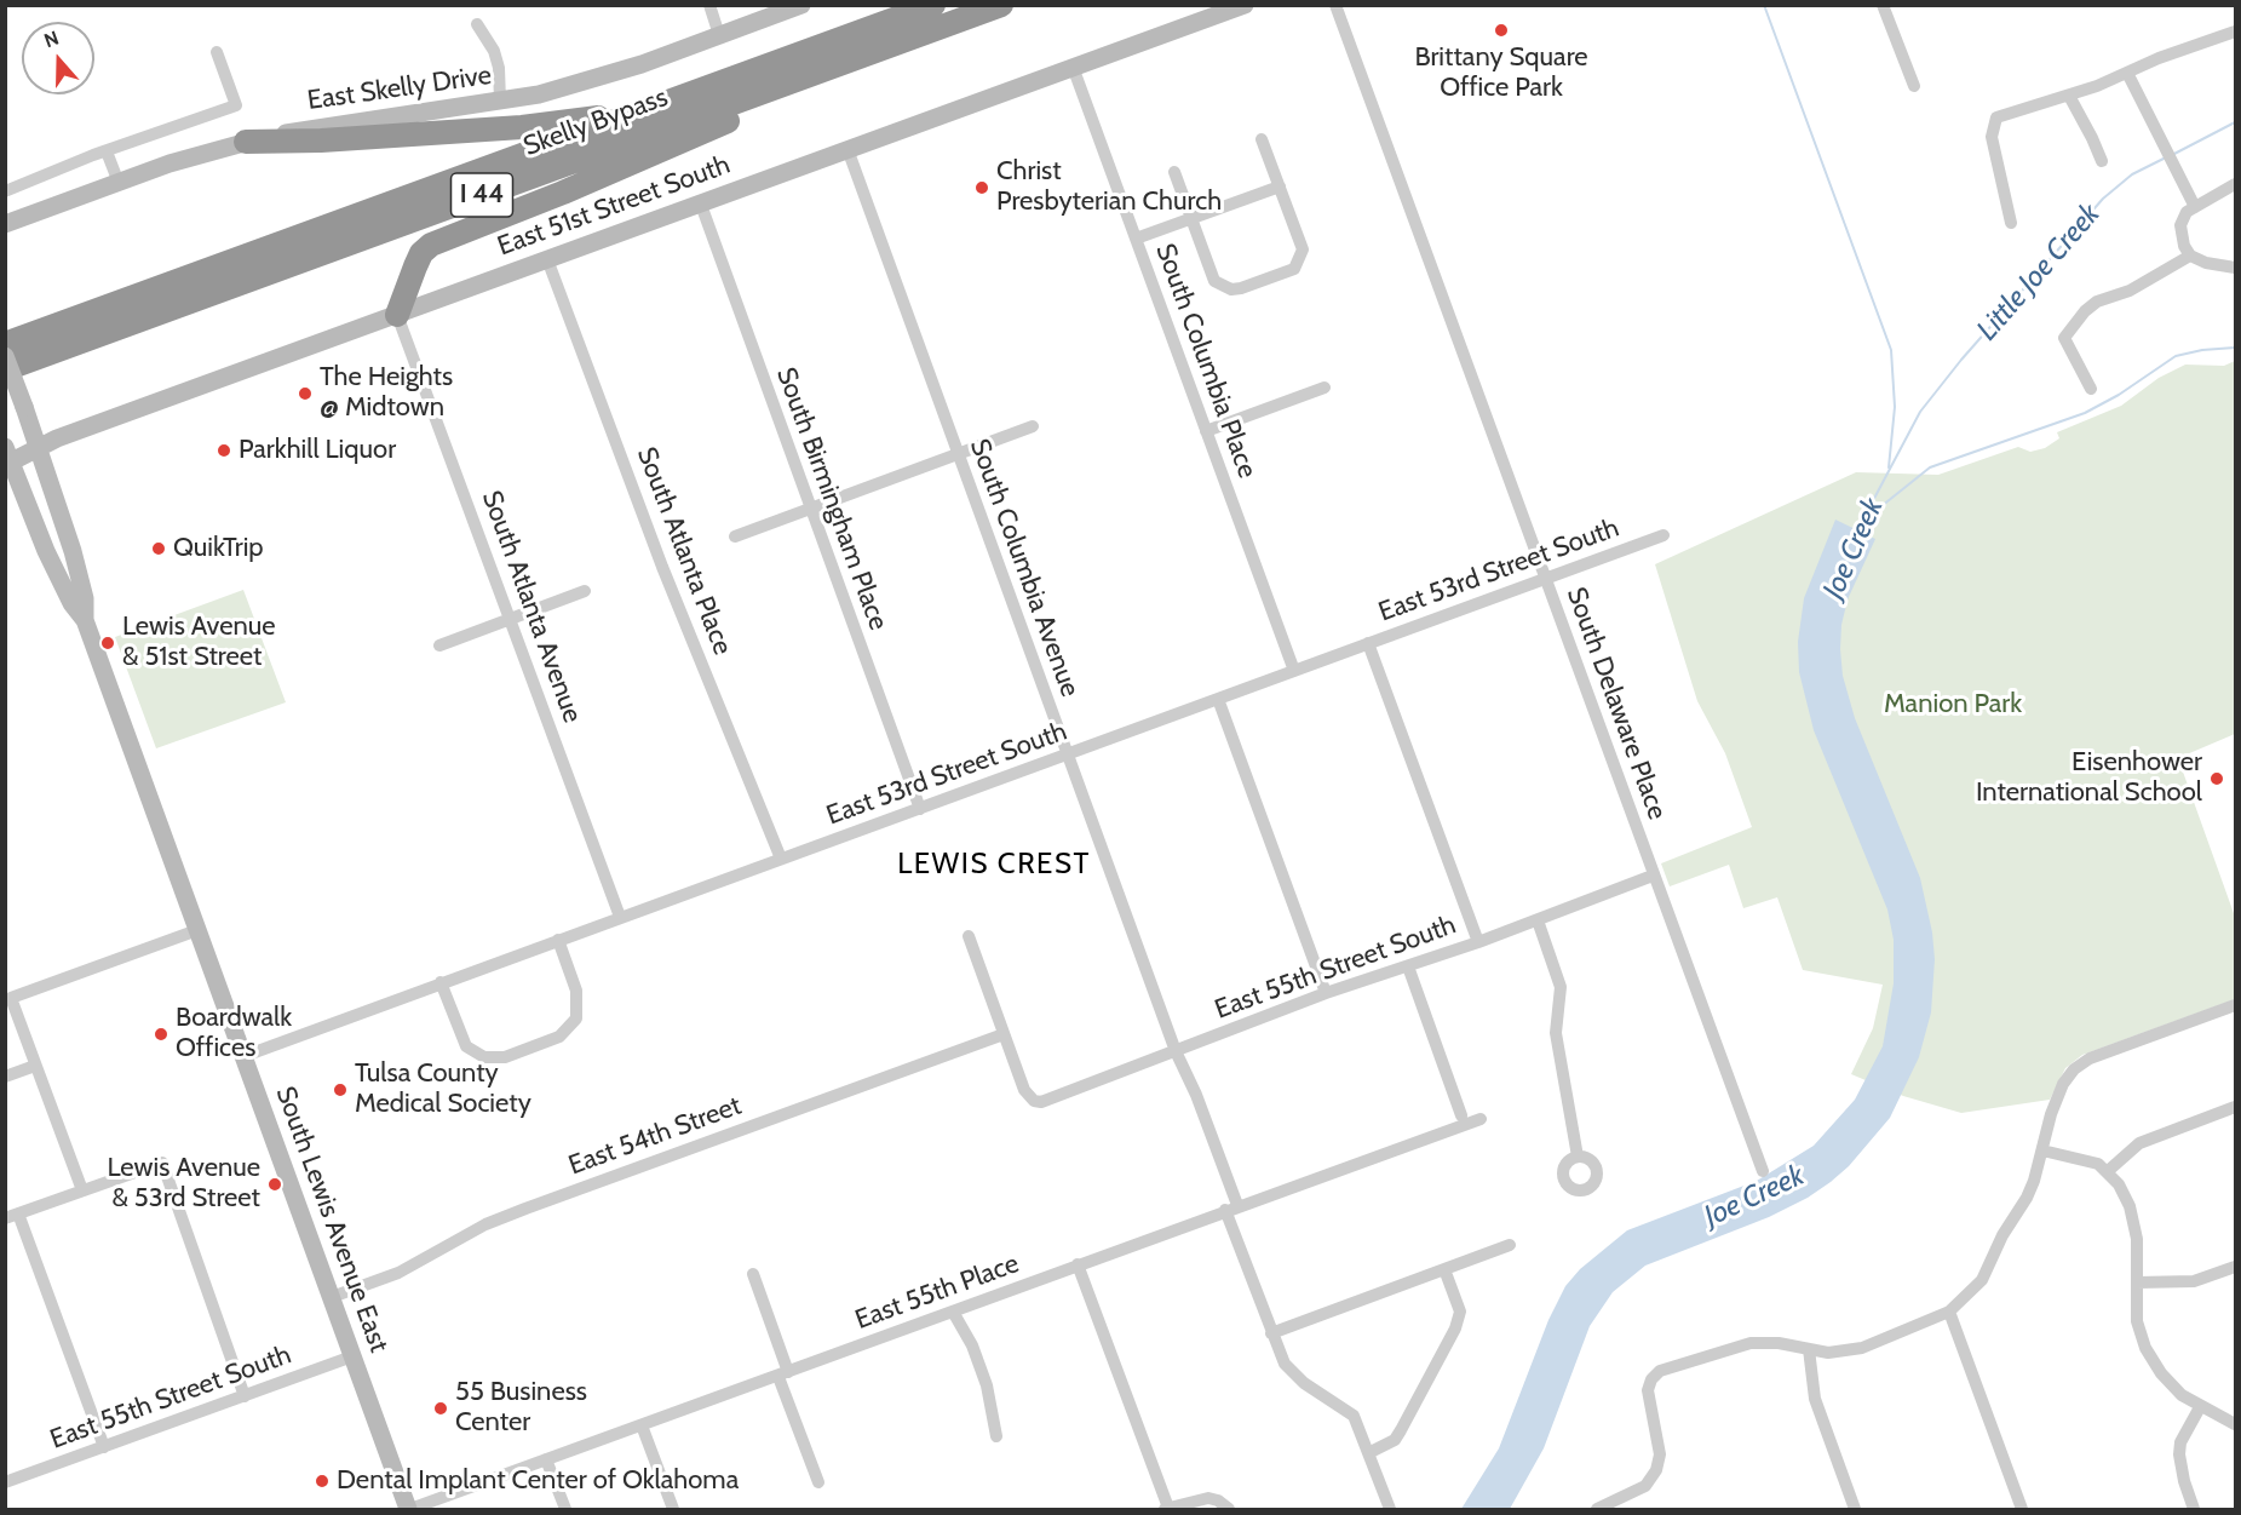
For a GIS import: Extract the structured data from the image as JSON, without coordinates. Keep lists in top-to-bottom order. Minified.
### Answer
{"streets":{"highway":["Skelly Bypass","I 44"],"main road":["East Skelly Drive","East 51st Street South","South Lewis Avenue East"],"street":["South Columbia Place","South Birmingham Place","South Atlanta Place","South Columbia Avenue","East 53rd Street South","South Atlanta Avenue","South Delaware Place","East 55th Street South","East 54th Street","East 55th Place"]},"crossings":[["East 51st Street South","South Columbia Place"],["East 51st Street South","South Birmingham Place"],["East 51st Street South","South Atlanta Place"],["East 51st Street South","South Columbia Avenue"],["East 51st Street South","South Atlanta Avenue"],["East 51st Street South","South Lewis Avenue East"],["South Columbia Place","East 53rd Street South"],["South Birmingham Place","East 53rd Street South"],["South Atlanta Place","East 53rd Street South"],["South Columbia Avenue","East 53rd Street South"],["South Columbia Avenue","East 55th Street South"],["South Columbia Avenue","East 55th Place"],["East 53rd Street South","South Atlanta Avenue"],["East 53rd Street South","South Delaware Place"],["East 53rd Street South","South Lewis Avenue East"],["South Delaware Place","East 55th Street South"],["East 55th Street South","East 54th Street"],["East 55th Street South","South Lewis Avenue East"],["East 54th Street","South Lewis Avenue East"],["South Lewis Avenue East","East 55th Place"]],"districts":["LEWIS CREST"],"water":["Little Joe Creek","Joe Creek"],"parks":["Manion Park"],"places":["Brittany Square Office Park","Christ Presbyterian Church","The Heights @ Midtown","Parkhill Liquor","QuikTrip","Lewis Avenue & 51st Street","Eisenhower International School","Boardwalk Offices","Tulsa County Medical Society","Lewis Avenue & 53rd Street","55 Business Center","Dental Implant Center of Oklahoma"],"north":"top"}
